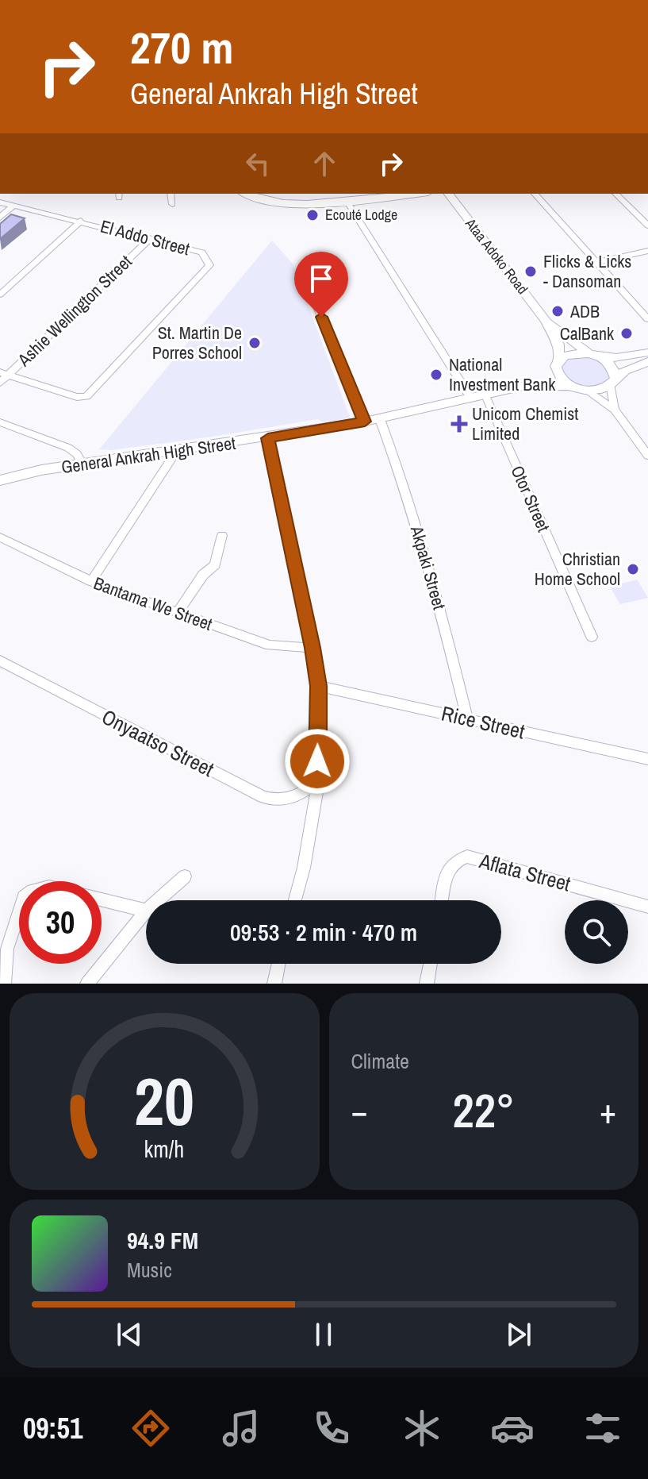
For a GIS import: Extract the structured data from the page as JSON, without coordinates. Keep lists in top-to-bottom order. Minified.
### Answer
{"streets":{"main road":["Ataa Adoko Road","General Ankrah High Street"],"street":["El Addo Street","Ashie Wellington Street","Otor Street","Akpaki Street","Bantama We Street","Rice Street","Onyaatso Street","Aflata Street"]},"crossings":[["El Addo Street","Ashie Wellington Street"],["Ataa Adoko Road","General Ankrah High Street"],["General Ankrah High Street","Otor Street"],["General Ankrah High Street","Akpaki Street"],["Akpaki Street","Rice Street"]],"places":{"other":["Ecouté Lodge","Flicks & Licks - Dansoman","ADB","CalBank","St. Martin De Porres School","National Investment Bank","Christian Home School"],"health":["Unicom Chemist Limited"]},"page":{"turn":["270 m","General Ankrah High Street"],"limit":"30","trip":"09:53 · 2 min · 470 m","tile":"Climate","heat":["−","22°","+"],"song":["94.9 FM","Music"],"tabs":"09:51","gauge":["20","km/h"]}}
